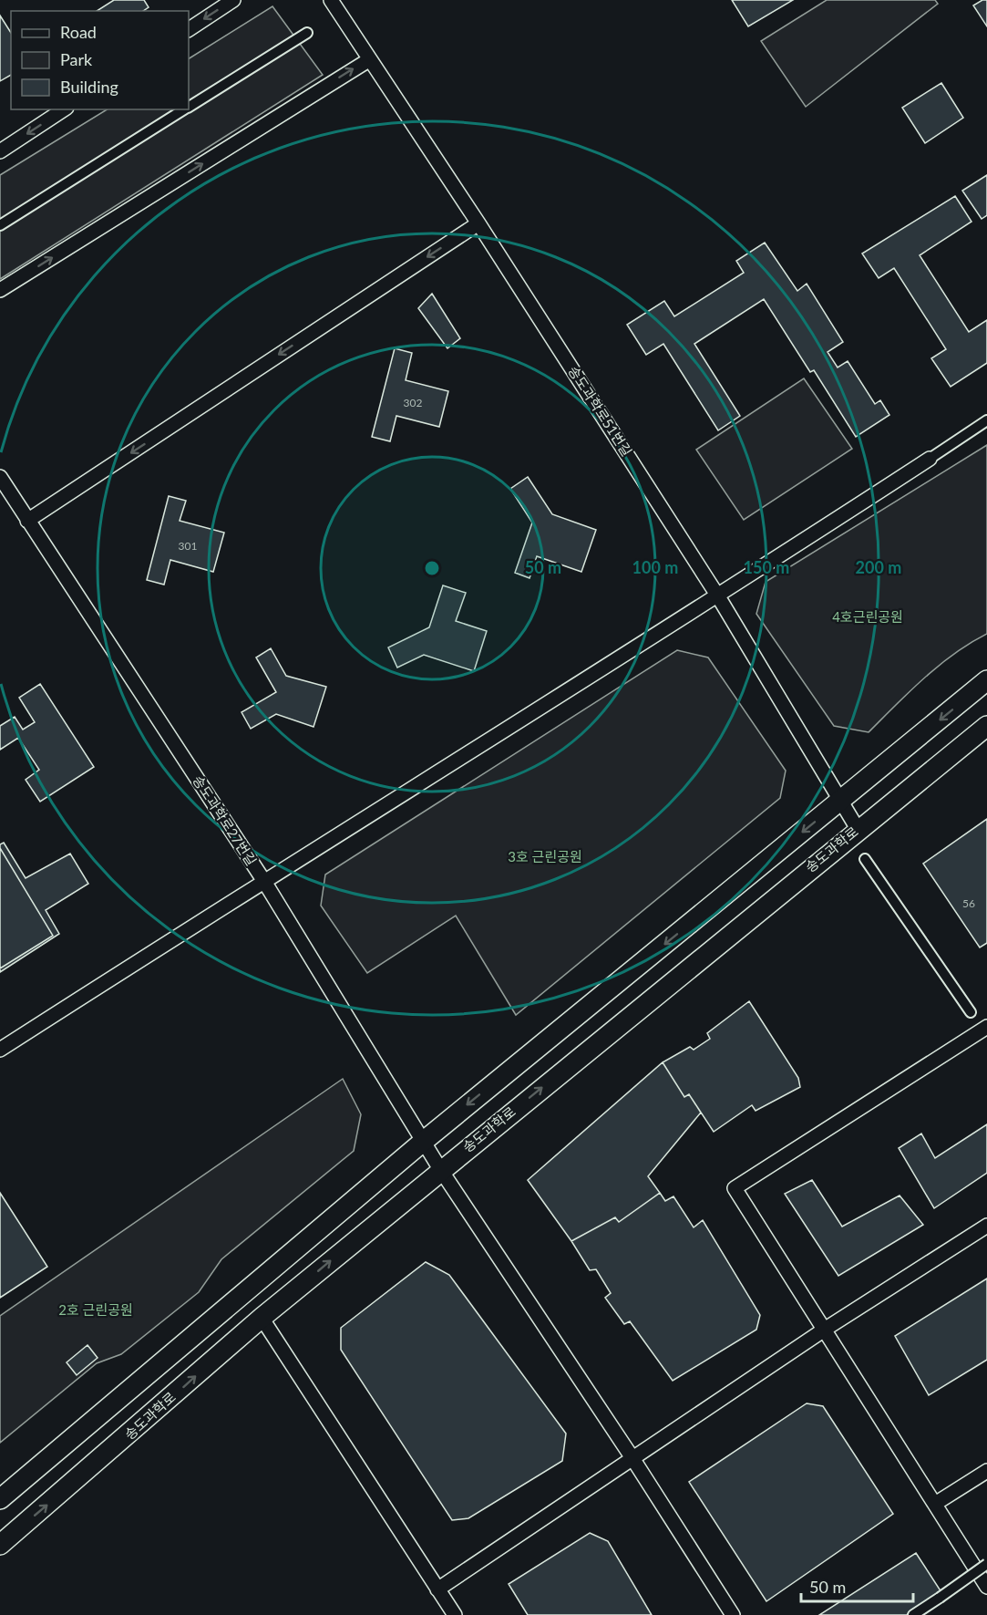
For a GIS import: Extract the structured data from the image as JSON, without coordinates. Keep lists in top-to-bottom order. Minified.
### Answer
{"streets":{"main road":["송도과학로"],"street":["송도과학로51번길","송도과학로27번길"]},"crossings":[["송도과학로51번길","송도과학로"],["송도과학로27번길","송도과학로"]],"parks":["4호근린공원","3호 근린공원","2호 근린공원"],"house_numbers":["302","301","56"],"legend":["Road","Park","Building"],"scale_bar":"50 m","rings":["50 m","100 m","150 m","200 m"]}
